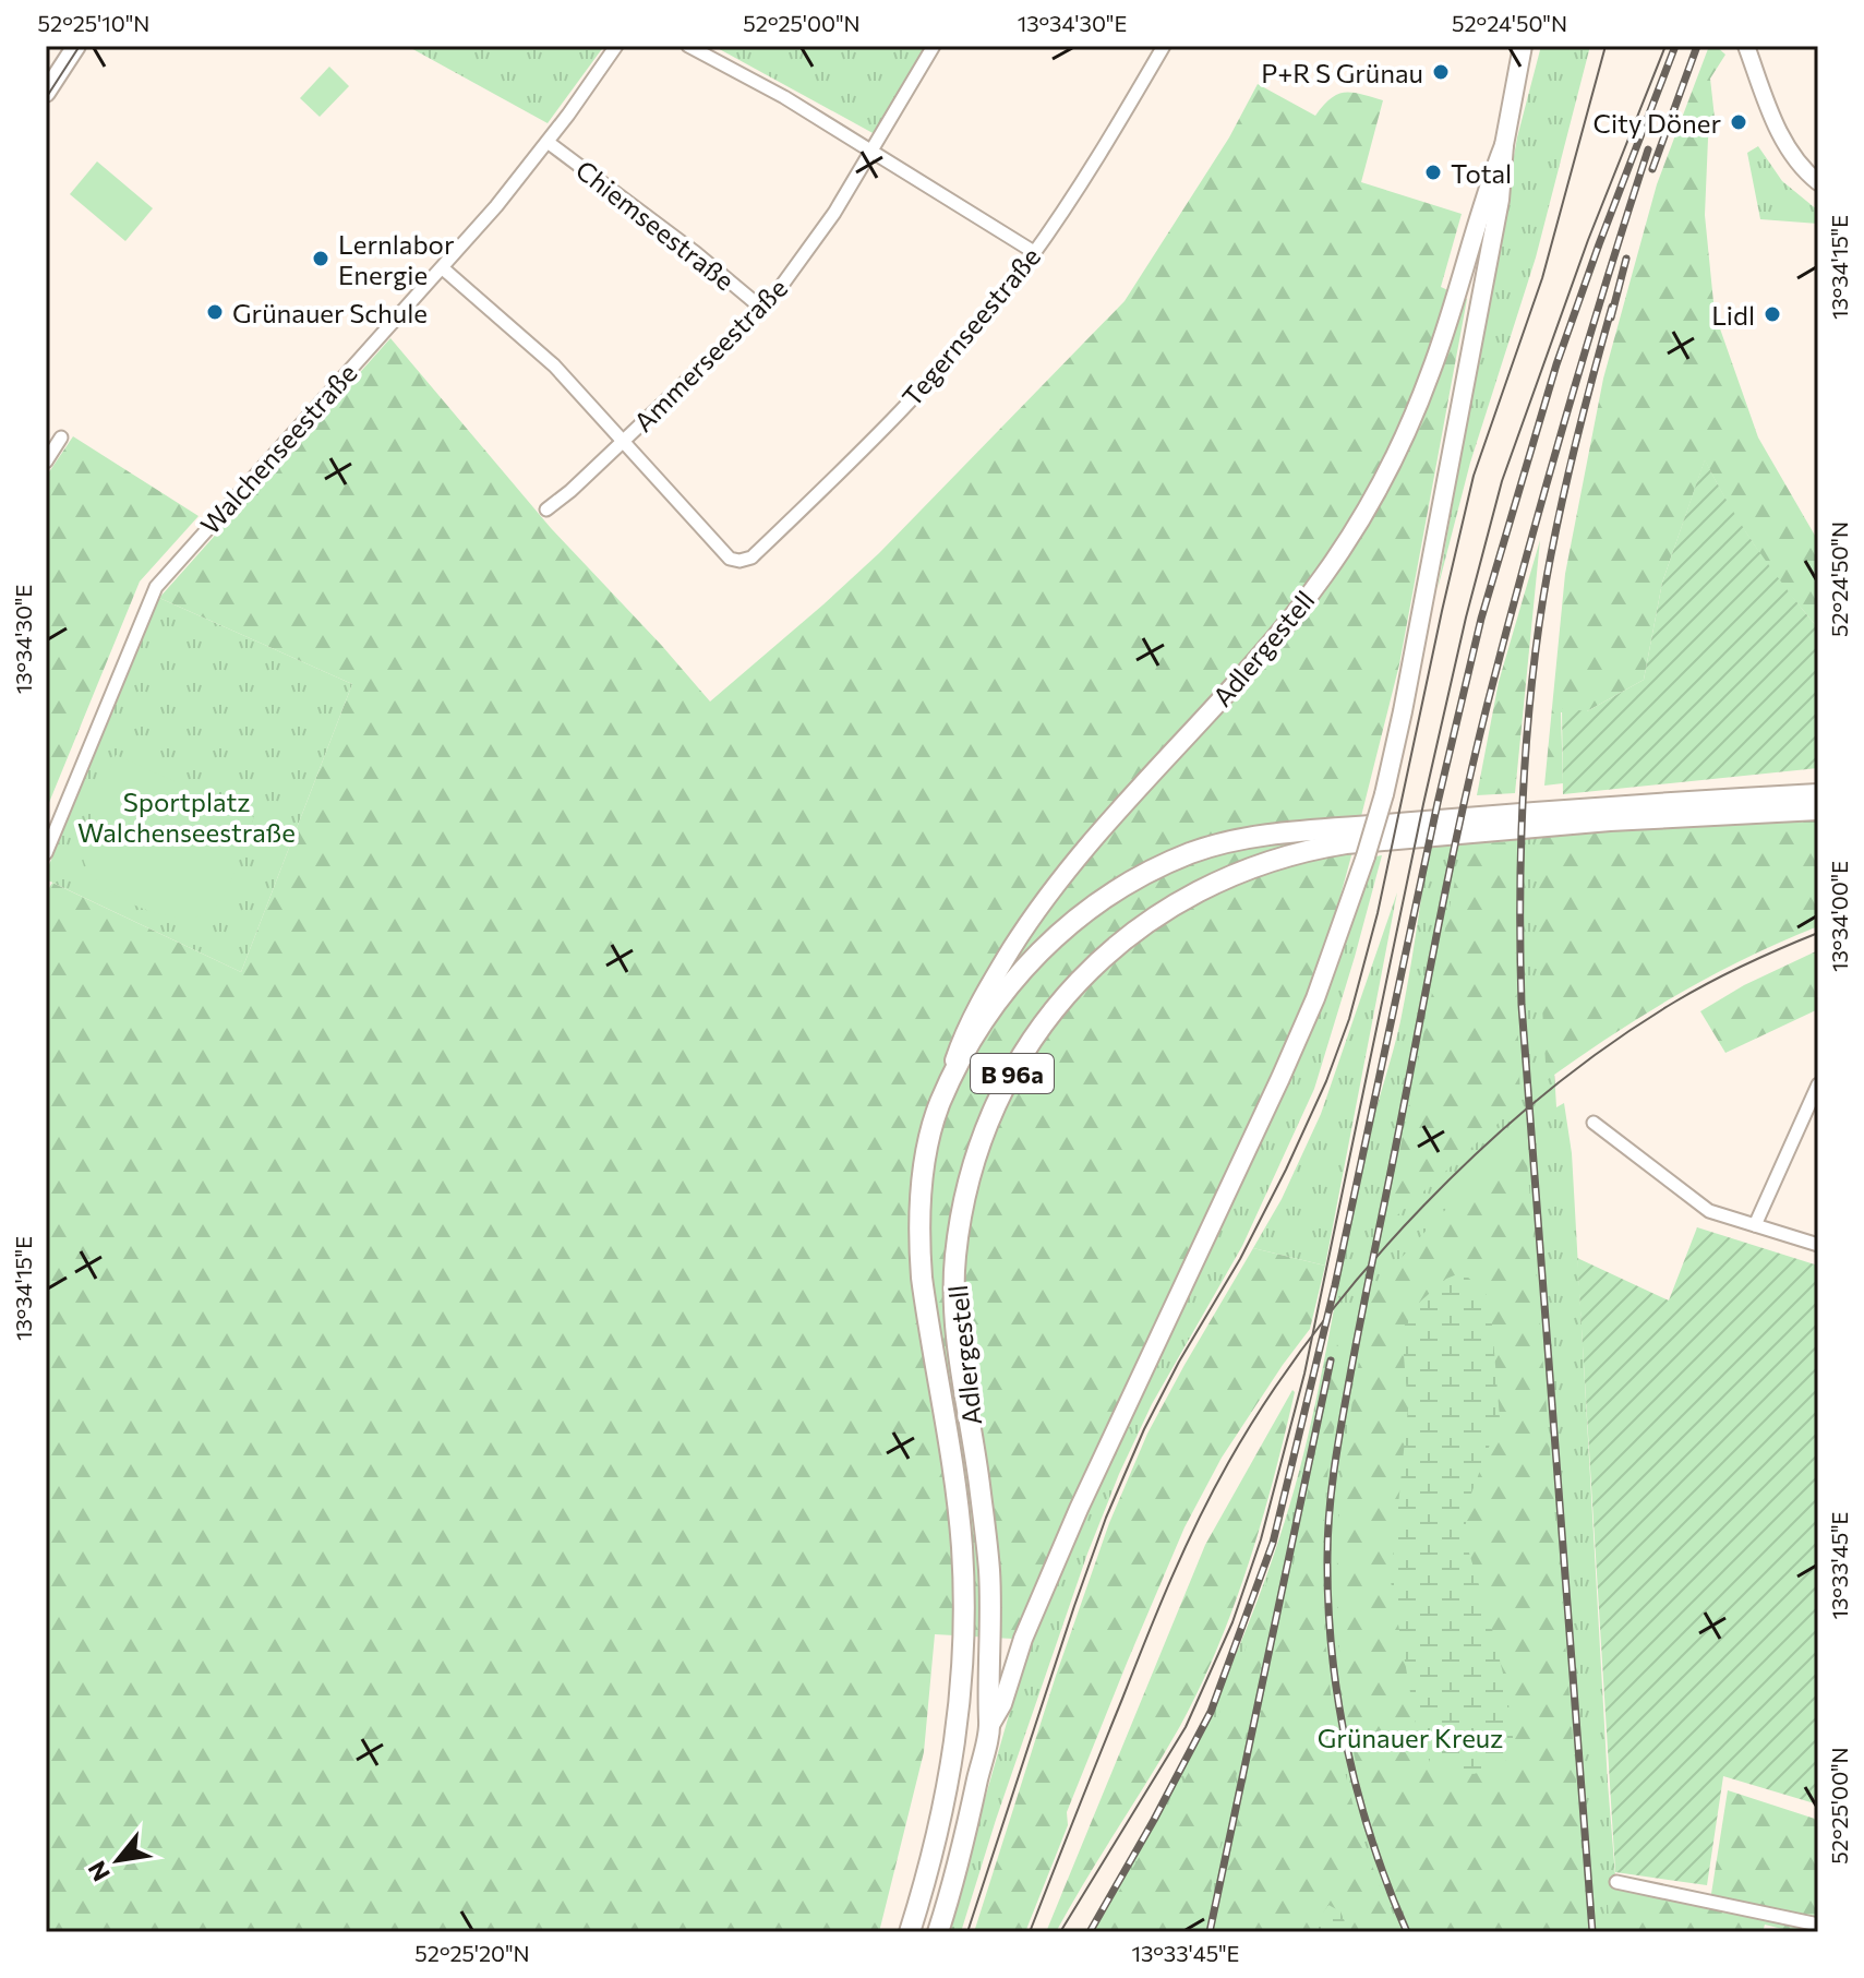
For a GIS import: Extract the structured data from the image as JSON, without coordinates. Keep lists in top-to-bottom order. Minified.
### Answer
{"streets":{"main road":["Adlergestell","B 96a"],"street":["Chiemseestraße","Tegernseestraße","Ammerseestraße","Walchenseestraße"]},"crossings":[["Chiemseestraße","Ammerseestraße"],["Chiemseestraße","Walchenseestraße"],["Tegernseestraße","Ammerseestraße"],["Adlergestell","B 96a"]],"parks":["Sportplatz Walchenseestraße","Grünauer Kreuz"],"places":["P+R S Grünau","City Döner","Total","Lernlabor Energie","Grünauer Schule","Lidl"],"north":"bottom left","coordinates":["52°25'10\"N","52°25'00\"N","13°34'30\"E","52°24'50\"N","13°34'15\"E","13°34'00\"E","13°33'45\"E","52°25'20\"N"]}
